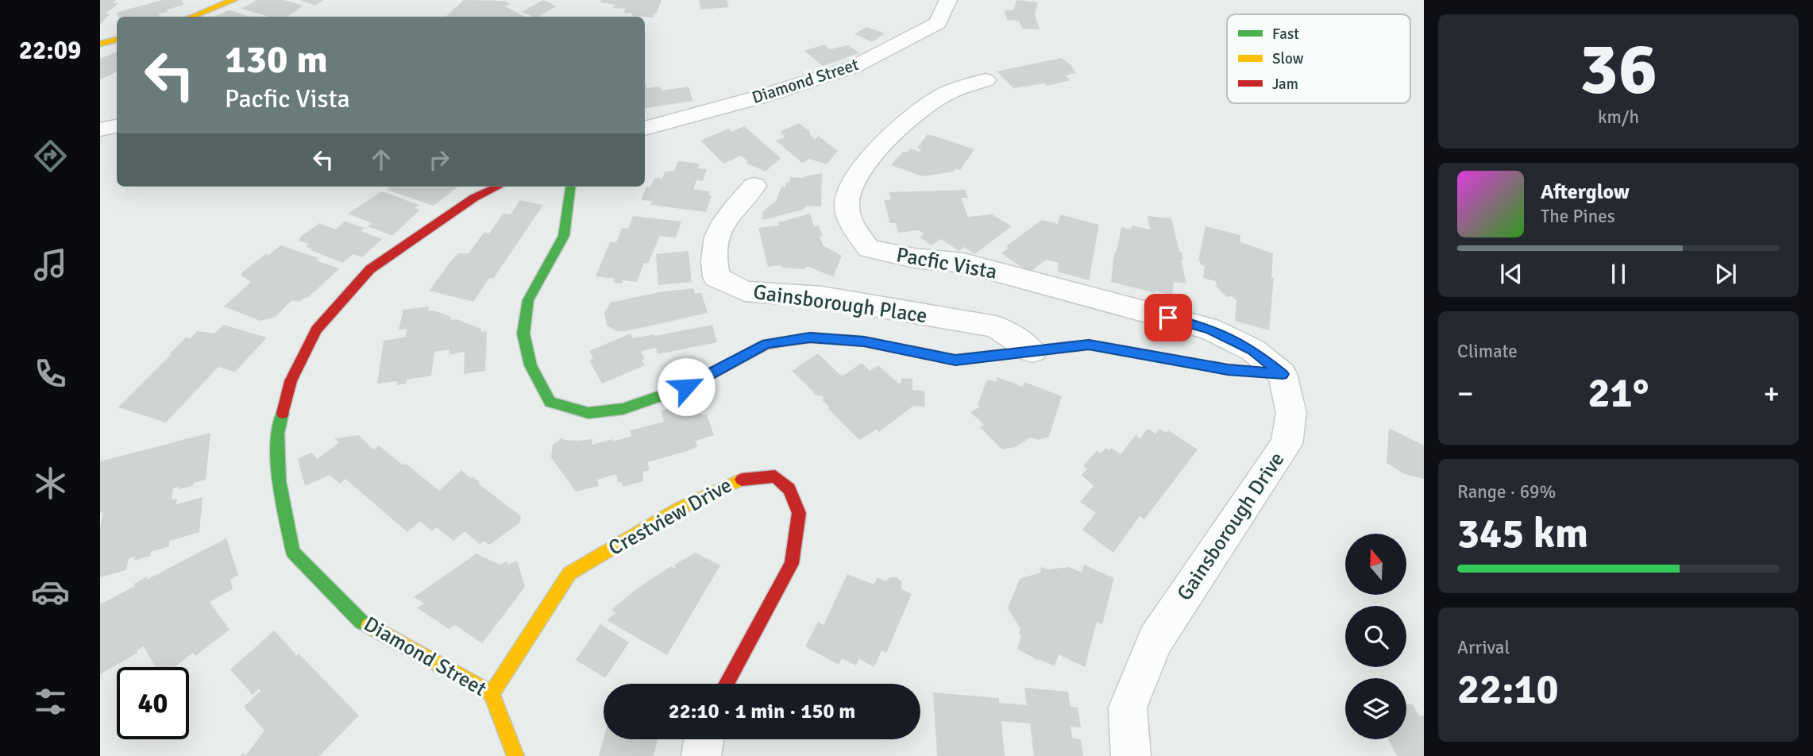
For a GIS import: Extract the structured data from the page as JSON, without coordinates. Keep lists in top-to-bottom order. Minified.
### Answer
{"streets":{"street":["Diamond Street","Pacfic Vista","Gainsborough Place","Crestview Drive","Gainsborough Drive"]},"crossings":[["Diamond Street","Crestview Drive"],["Pacfic Vista","Gainsborough Drive"]],"legend":["Fast","Slow","Jam"],"north":"top","page":{"tabs":"22:09","tile":[["36","km/h"],"Climate",["Range · 69%","345 km"],["Arrival","22:10"]],"turn":["130 m","Pacfic Vista"],"song":["Afterglow","The Pines"],"heat":["−","21°","+"],"limit":"40","trip":"22:10 · 1 min · 150 m"}}
